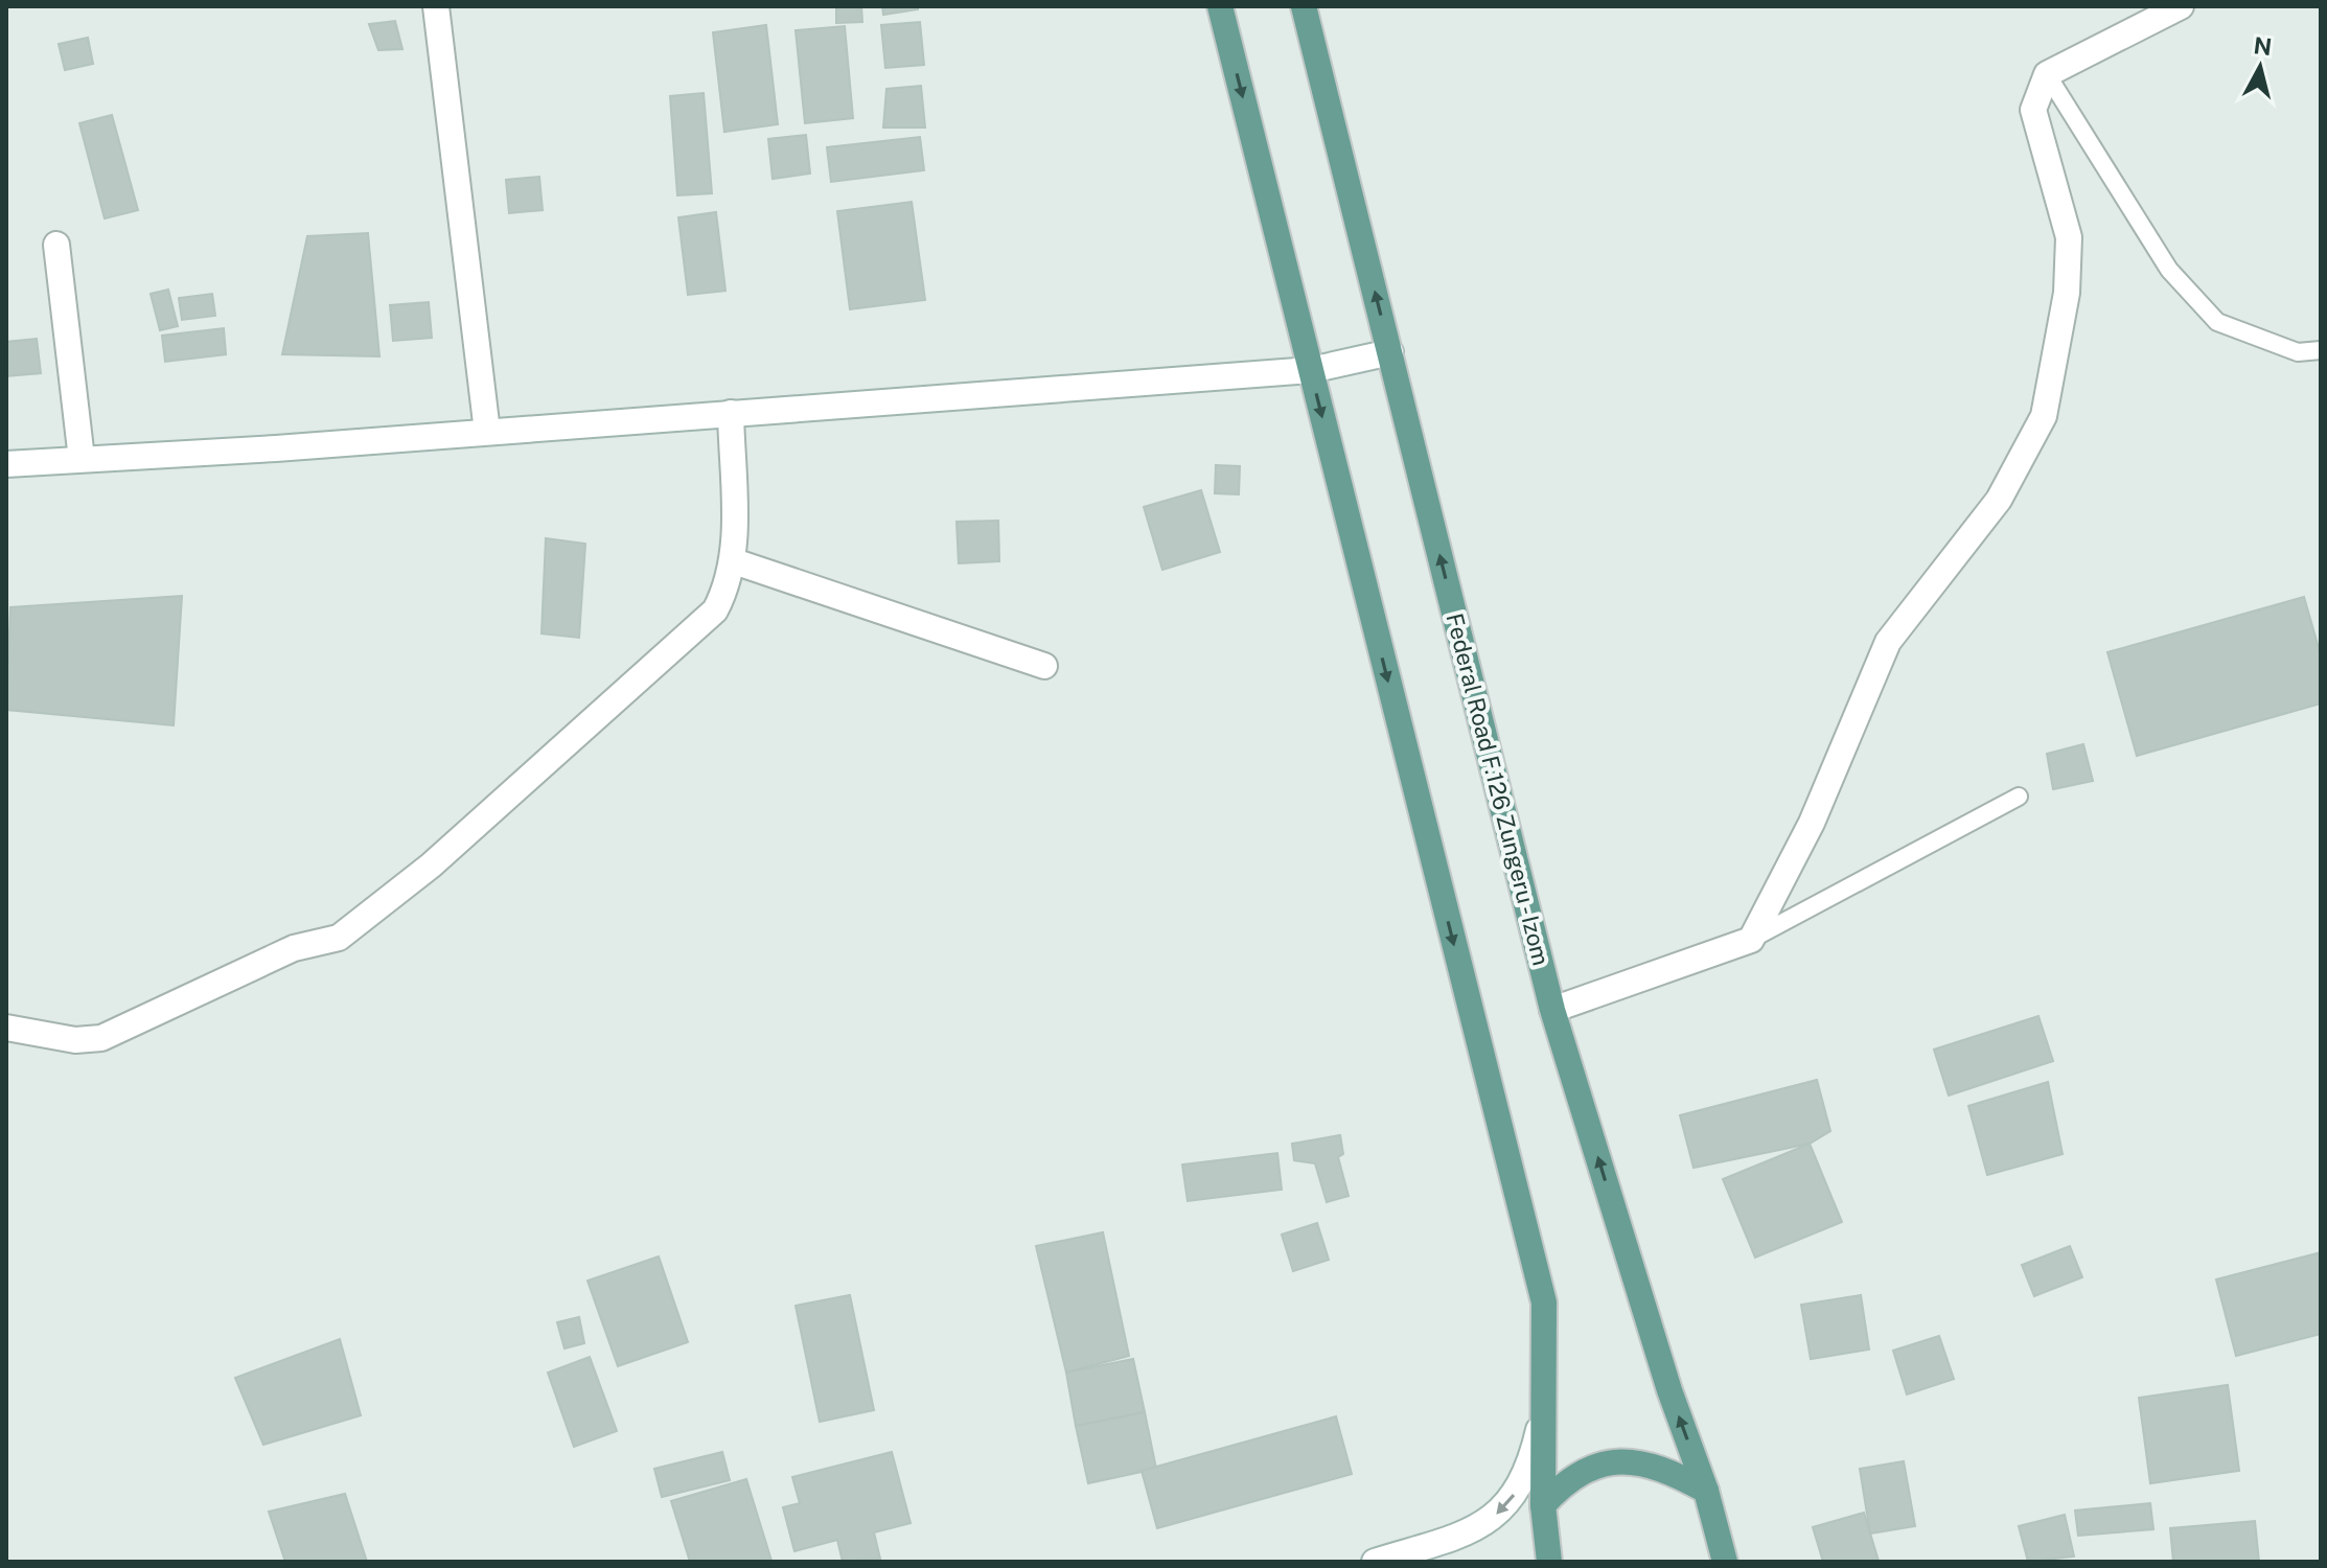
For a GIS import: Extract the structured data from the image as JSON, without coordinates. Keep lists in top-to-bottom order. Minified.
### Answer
{"streets":{"main road":["Federal Road F.126 Zungeru - Izom"]},"north":"top"}
